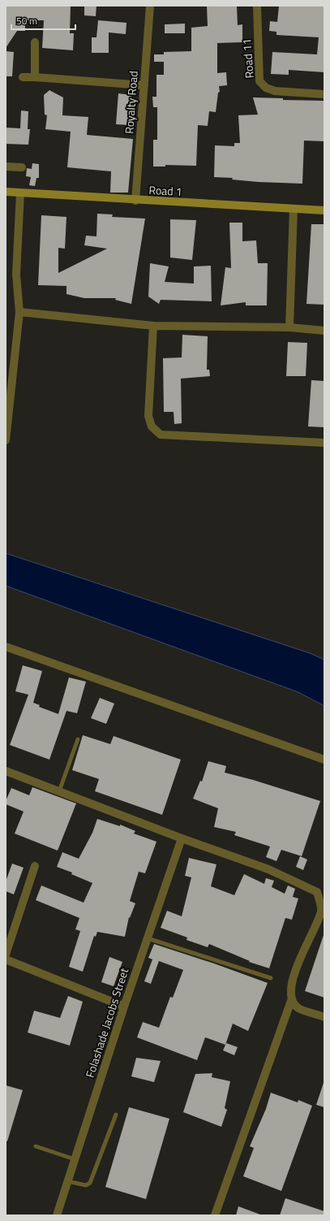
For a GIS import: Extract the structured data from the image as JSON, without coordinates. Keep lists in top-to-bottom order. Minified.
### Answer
{"streets":{"street":["Road 11","Royalty Road","Road 1","Folashade Jacobs Street"]},"crossings":[["Royalty Road","Road 1"]],"scale_bar":"50 m"}
